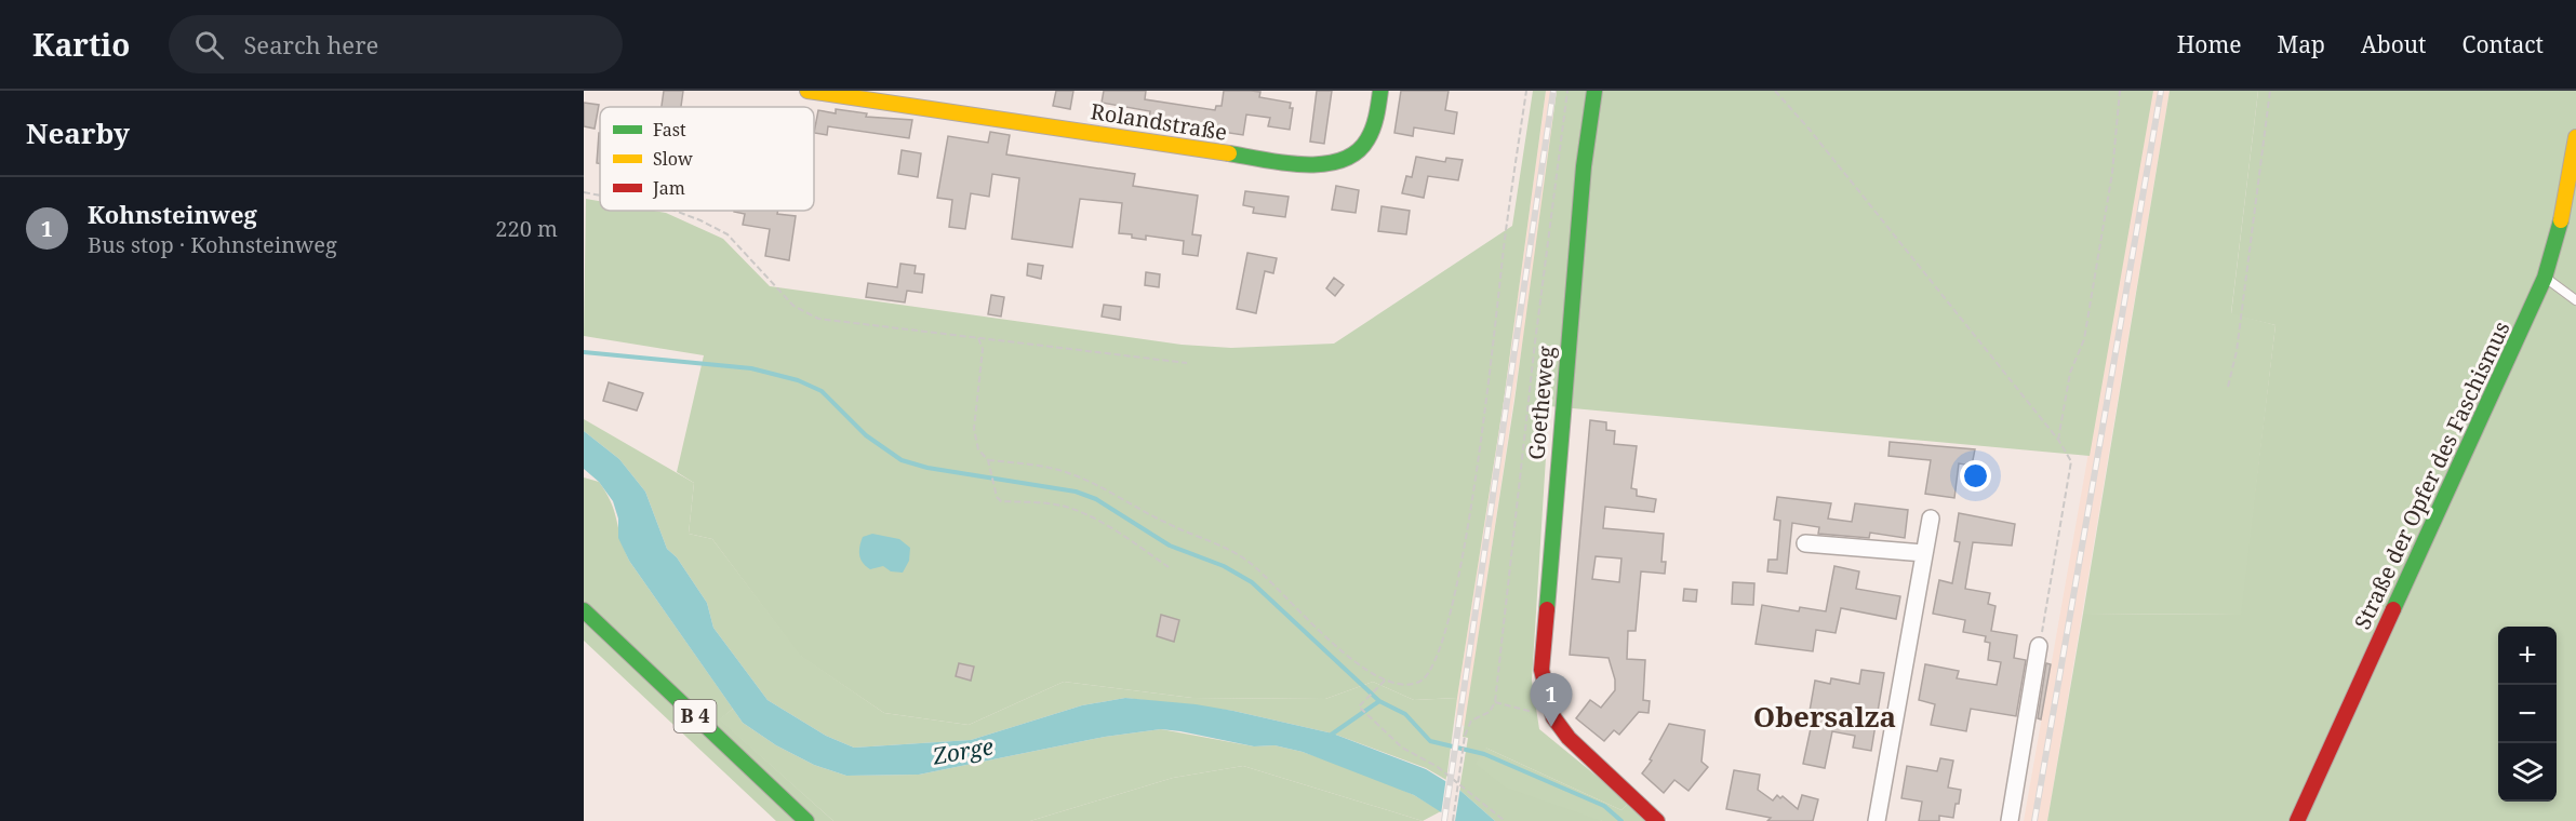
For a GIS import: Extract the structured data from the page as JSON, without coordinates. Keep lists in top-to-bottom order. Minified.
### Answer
{"streets":{"street":["Rolandstraße","Goetheweg","Straße der Opfer des Faschismus","B 4"]},"districts":["Obersalza"],"water":["Zorge"],"legend":["Fast","Slow","Jam"],"page":{"header":"Kartio","search":"Search here","nav":["Home","Map","About","Contact"],"heading":"Nearby","list":[{"mark":"1","name":"Kohnsteinweg","note":"Bus stop · Kohnsteinweg","value":"220 m"}],"map_buttons":["+","−"],"pins":"1"}}
